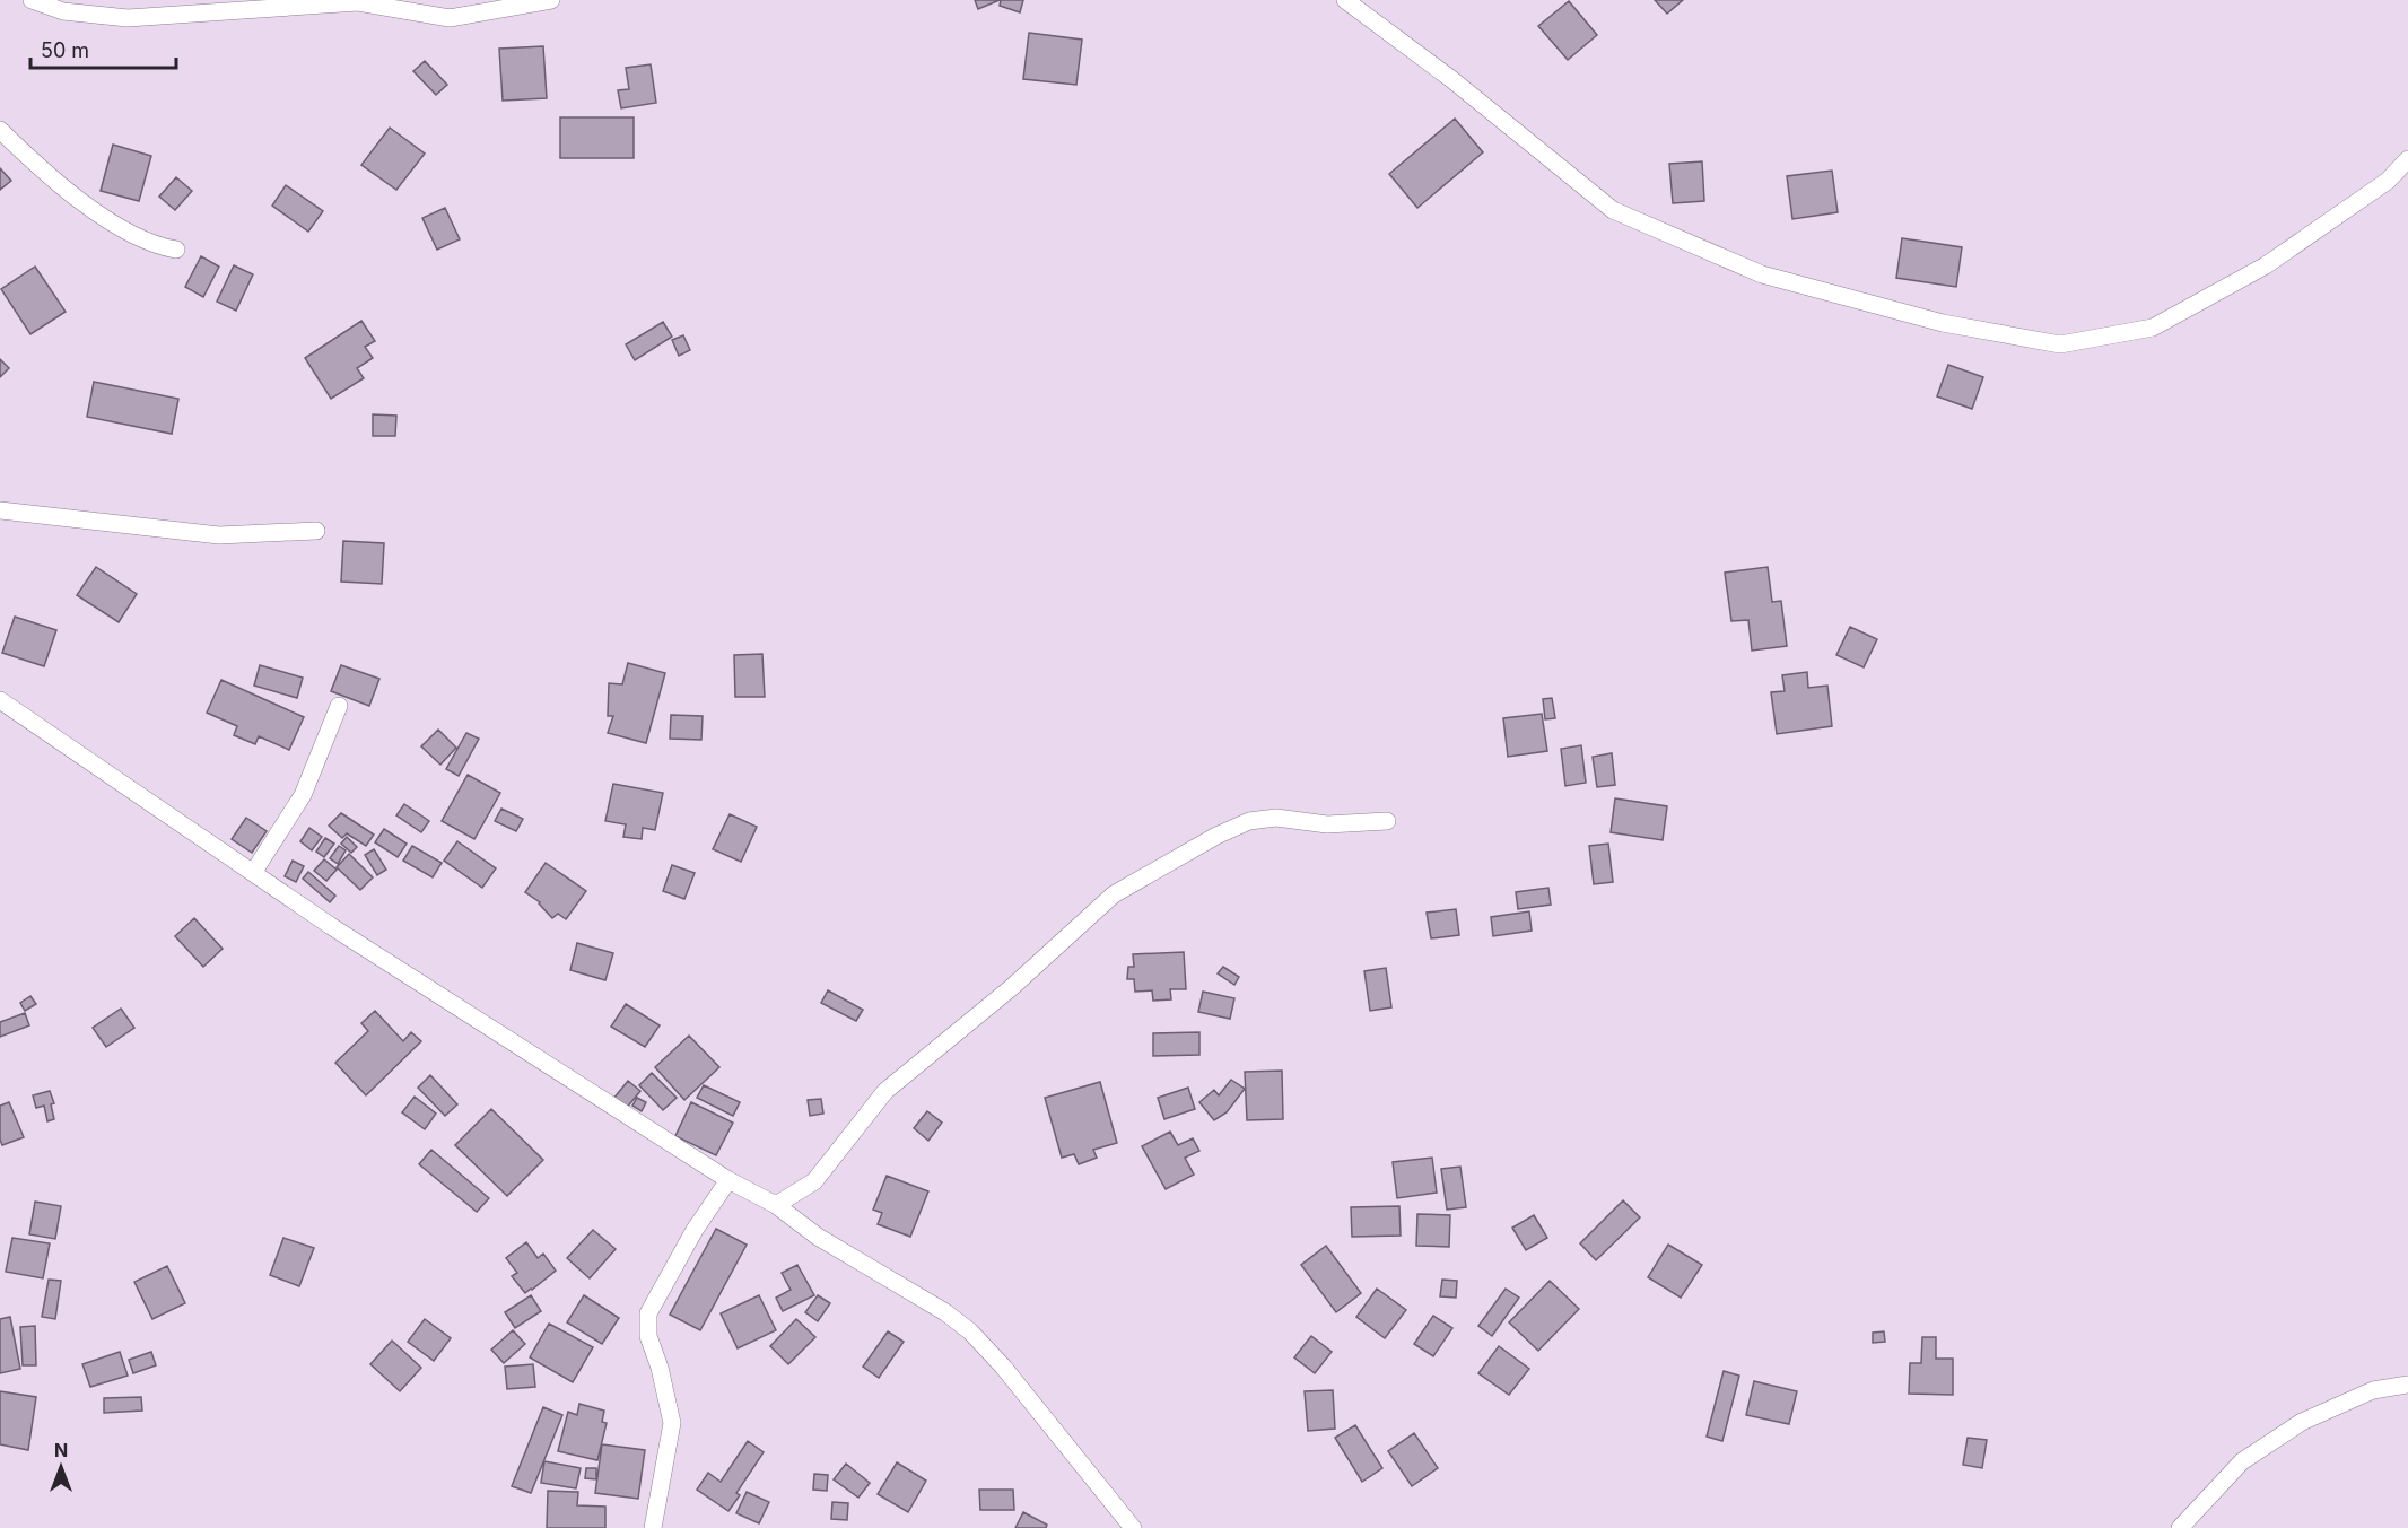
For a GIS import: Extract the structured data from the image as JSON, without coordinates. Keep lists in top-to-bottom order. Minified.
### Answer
{"scale_bar":"50 m","north":"top"}
